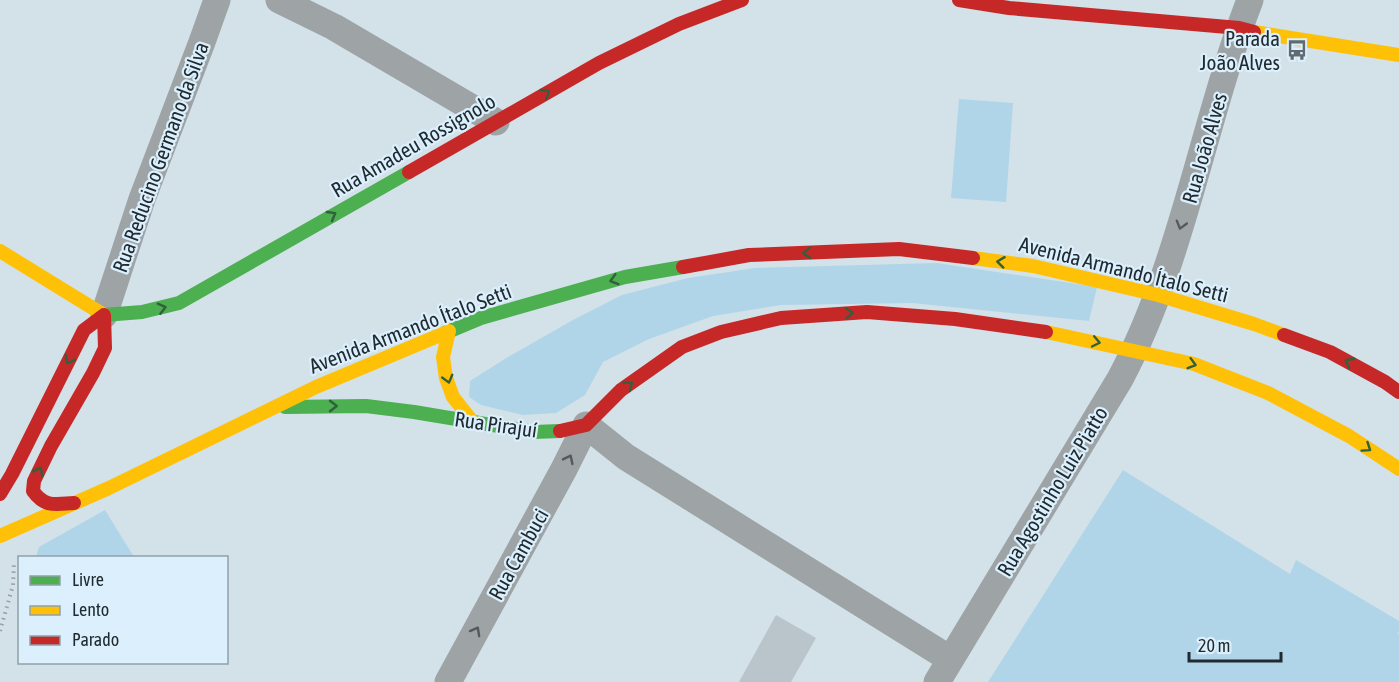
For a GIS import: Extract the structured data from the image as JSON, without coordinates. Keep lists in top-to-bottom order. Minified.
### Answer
{"streets":{"main road":["Rua Amadeu Rossignolo","Rua Reducino Germano da Silva","Avenida Armando Ítalo Setti","Rua Pirajuí"],"street":["Rua João Alves","Rua Agostinho Luiz Piatto","Rua Cambuci"]},"crossings":[["Rua Amadeu Rossignolo","Rua Reducino Germano da Silva"],["Rua João Alves","Avenida Armando Ítalo Setti"],["Rua João Alves","Rua Agostinho Luiz Piatto"],["Rua Reducino Germano da Silva","Rua Pirajuí"],["Avenida Armando Ítalo Setti","Rua Pirajuí"],["Avenida Armando Ítalo Setti","Rua Agostinho Luiz Piatto"],["Rua Pirajuí","Rua Cambuci"]],"one_way":["Rua Amadeu Rossignolo","Rua João Alves","Rua Cambuci"],"places":{"bus stop":["Parada João Alves"]},"legend":["Livre","Lento","Parado"],"scale_bar":"20 m"}
